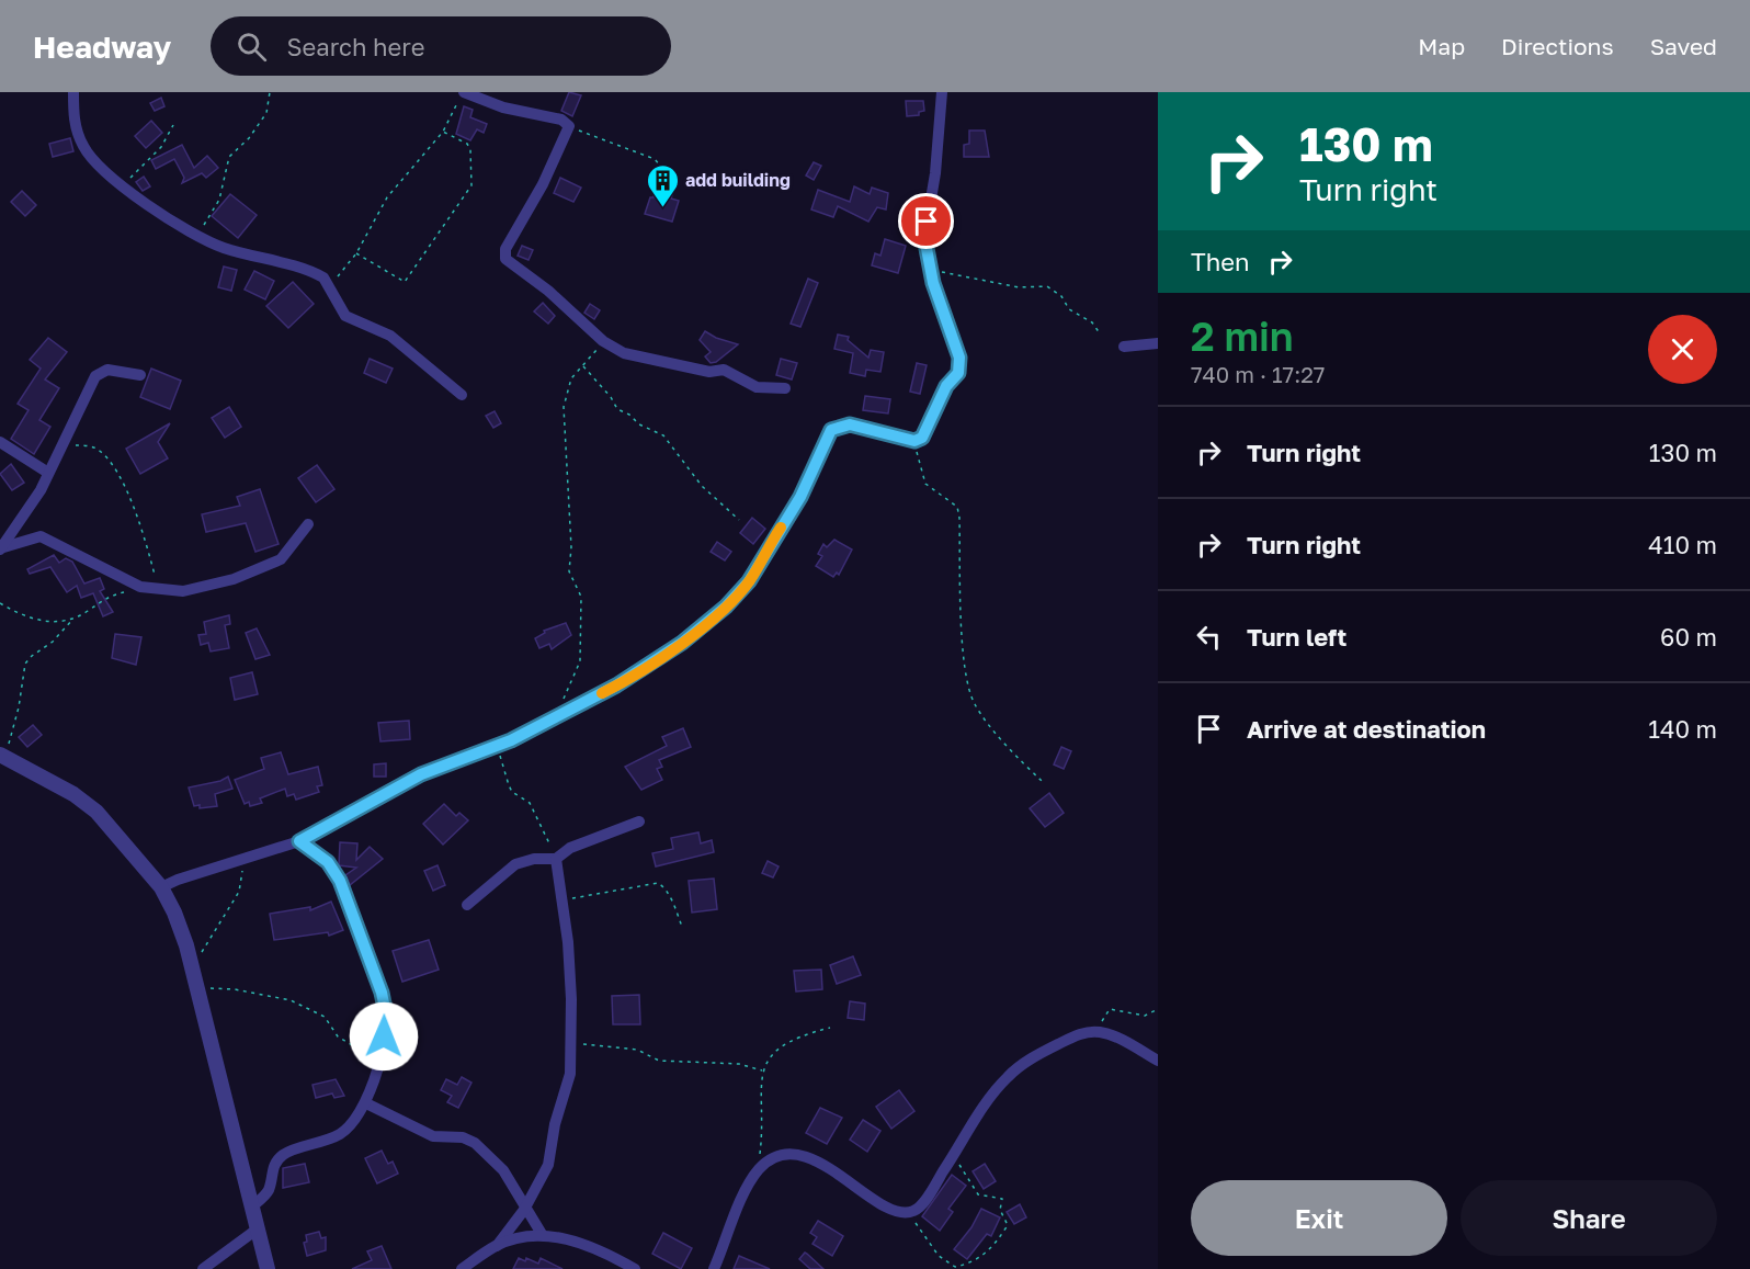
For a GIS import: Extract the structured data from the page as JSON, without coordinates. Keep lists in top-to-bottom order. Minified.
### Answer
{"places":{"building":["add building"]},"page":{"header":"Headway","search":"Search here","nav":["Map","Directions","Saved"],"turn":["130 m","Turn right"],"then":"Then","heading":["2 min","740 m · 17:27"],"list":[{"name":"Turn right","value":"130 m"},{"name":"Turn right","value":"410 m"},{"name":"Turn left","value":"60 m"},{"name":"Arrive at destination","value":"140 m"}],"buttons":["Exit","Share"]}}
